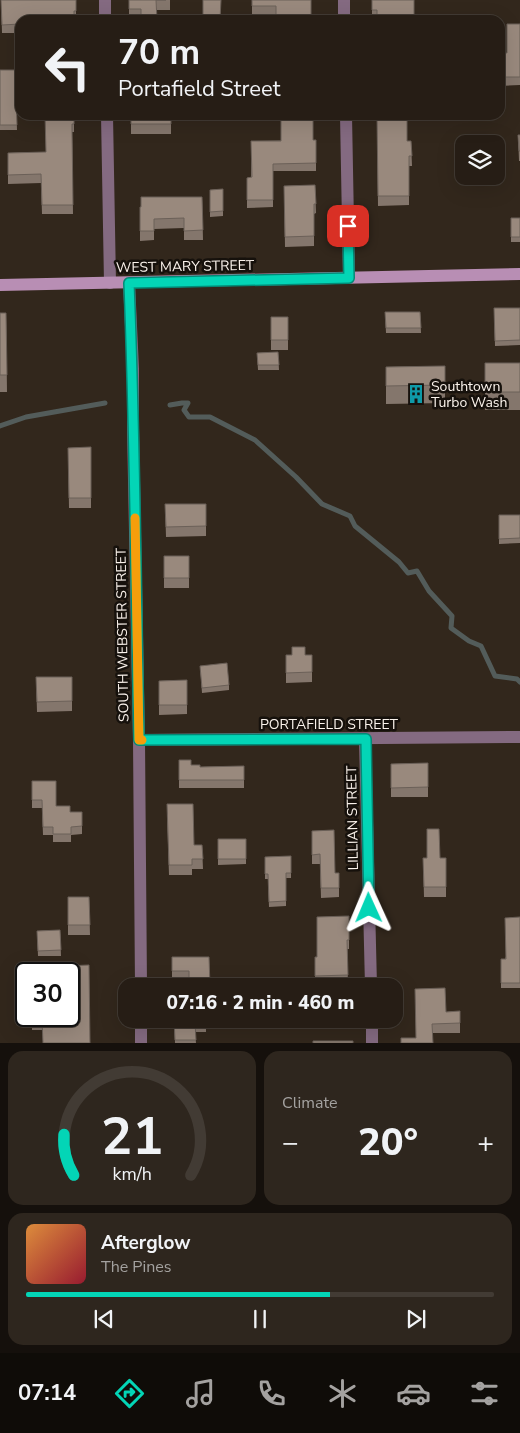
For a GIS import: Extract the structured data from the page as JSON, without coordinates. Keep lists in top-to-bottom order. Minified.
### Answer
{"streets":{"main road":["WEST MARY STREET"],"street":["SOUTH WEBSTER STREET","PORTAFIELD STREET","LILLIAN STREET"]},"crossings":[["WEST MARY STREET","SOUTH WEBSTER STREET"],["SOUTH WEBSTER STREET","PORTAFIELD STREET"],["PORTAFIELD STREET","LILLIAN STREET"]],"places":{"building":["Southtown Turbo Wash"]},"page":{"turn":["70 m","Portafield Street"],"limit":"30","trip":"07:16 · 2 min · 460 m","tile":"Climate","heat":["−","20°","+"],"song":["Afterglow","The Pines"],"tabs":"07:14","gauge":["21","km/h"]}}
